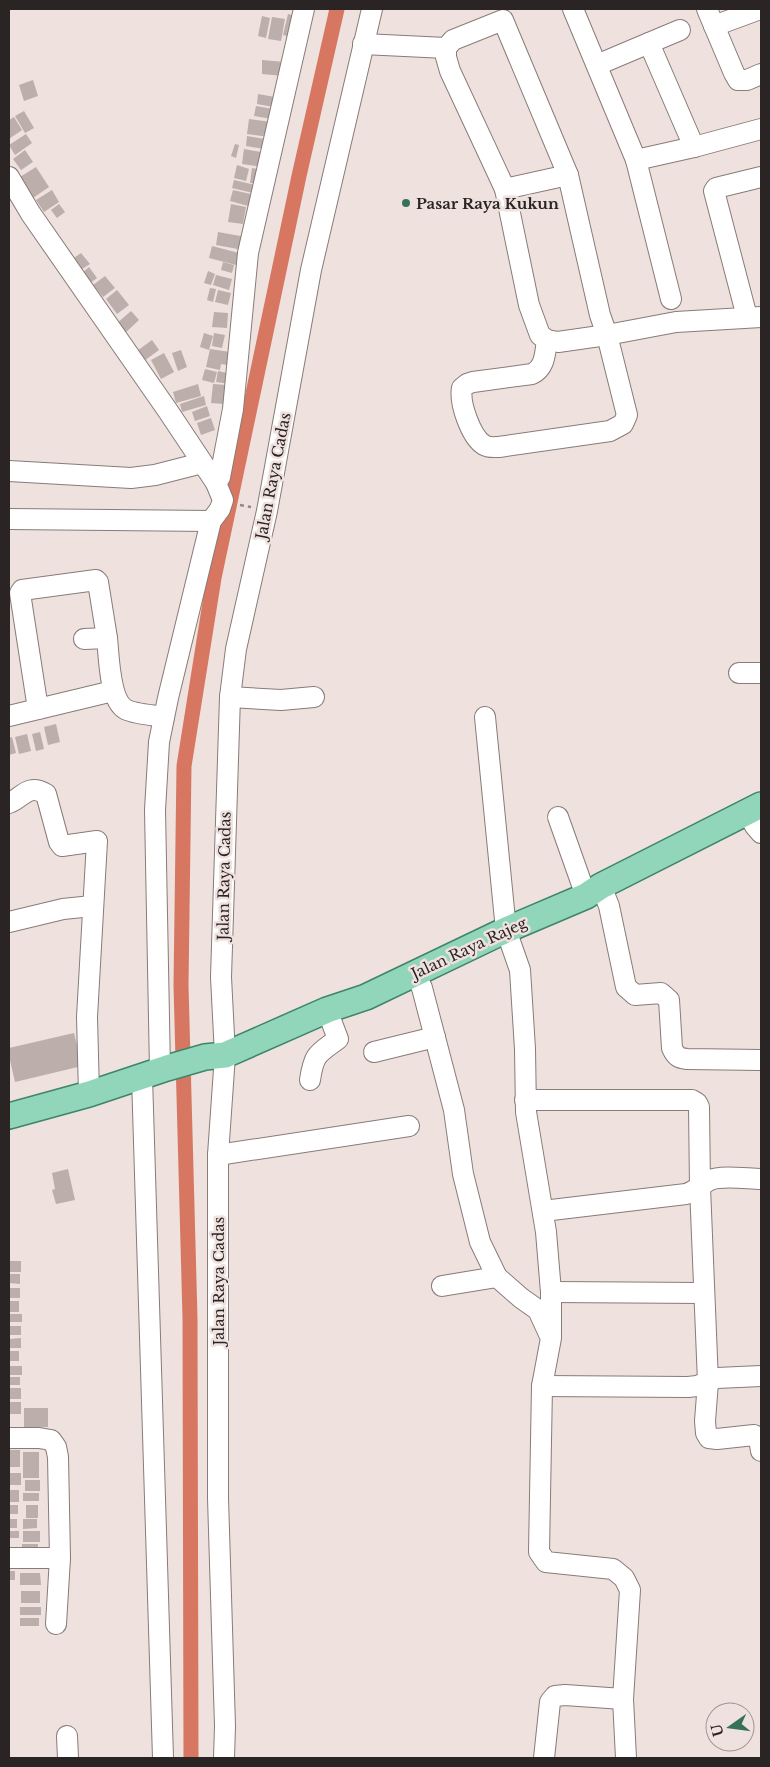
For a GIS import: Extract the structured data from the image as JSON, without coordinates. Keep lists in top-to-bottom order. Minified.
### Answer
{"streets":{"main road":["Jalan Raya Rajeg"],"street":["Jalan Raya Cadas"]},"crossings":[["Jalan Raya Cadas","Jalan Raya Rajeg"]],"places":["Pasar Raya Kukun"],"north":"left"}
